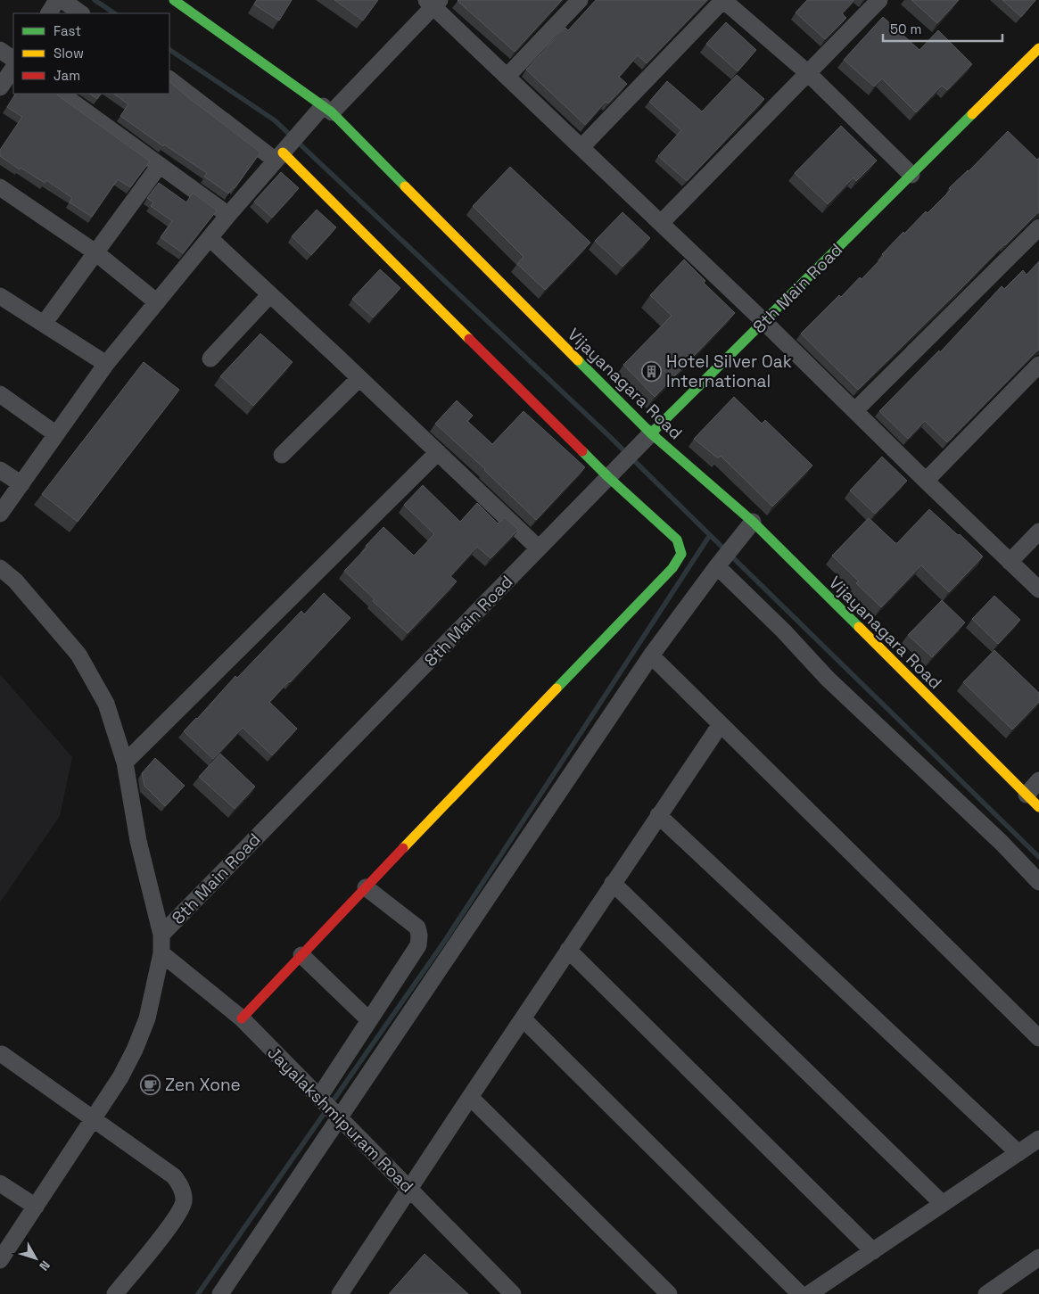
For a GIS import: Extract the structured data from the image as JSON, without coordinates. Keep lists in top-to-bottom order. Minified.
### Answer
{"streets":{"street":["8th Main Road","Vijayanagara Road","Jayalakshmipuram Road"]},"crossings":[["8th Main Road","Vijayanagara Road"],["8th Main Road","Jayalakshmipuram Road"]],"places":{"building":["Hotel Silver Oak International"],"cafe":["Zen Xone"]},"legend":["Fast","Slow","Jam"],"scale_bar":"50 m","north":"bottom right"}
